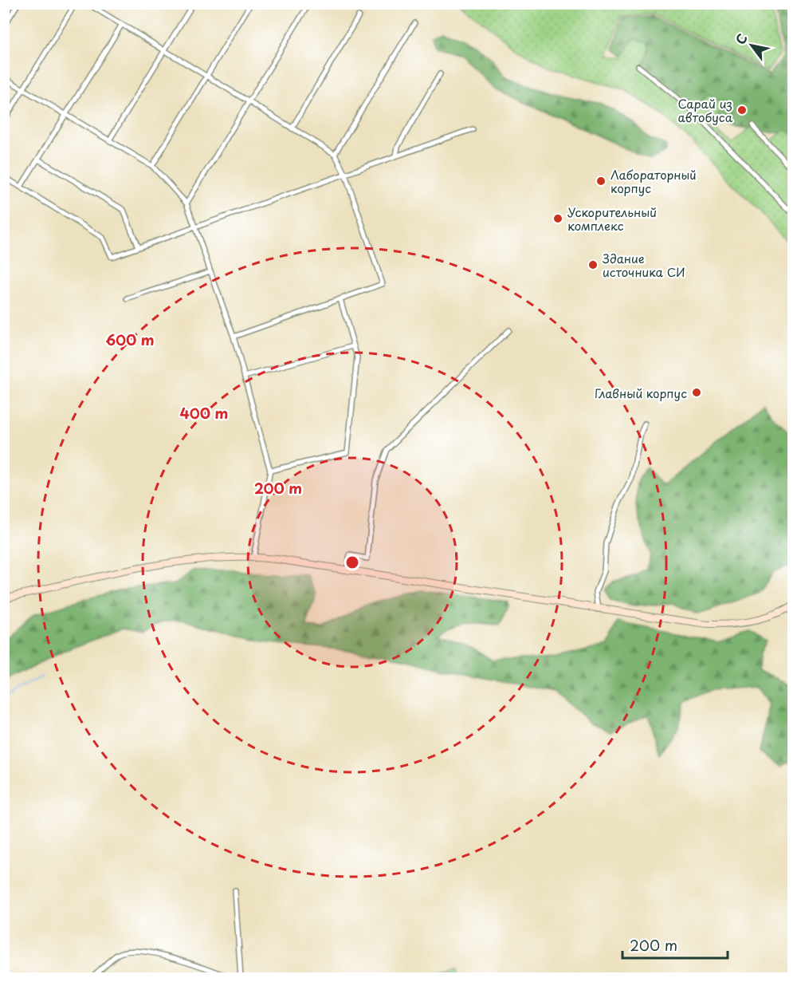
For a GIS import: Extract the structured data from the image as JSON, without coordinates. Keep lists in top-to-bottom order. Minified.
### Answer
{"places":["Сарай из автобуса","Лабораторный корпус","Ускорительный комплекс","Здание источника СИ","Главный корпус"],"scale_bar":"200 m","north":"top left","rings":["600 m","400 m","200 m"]}
